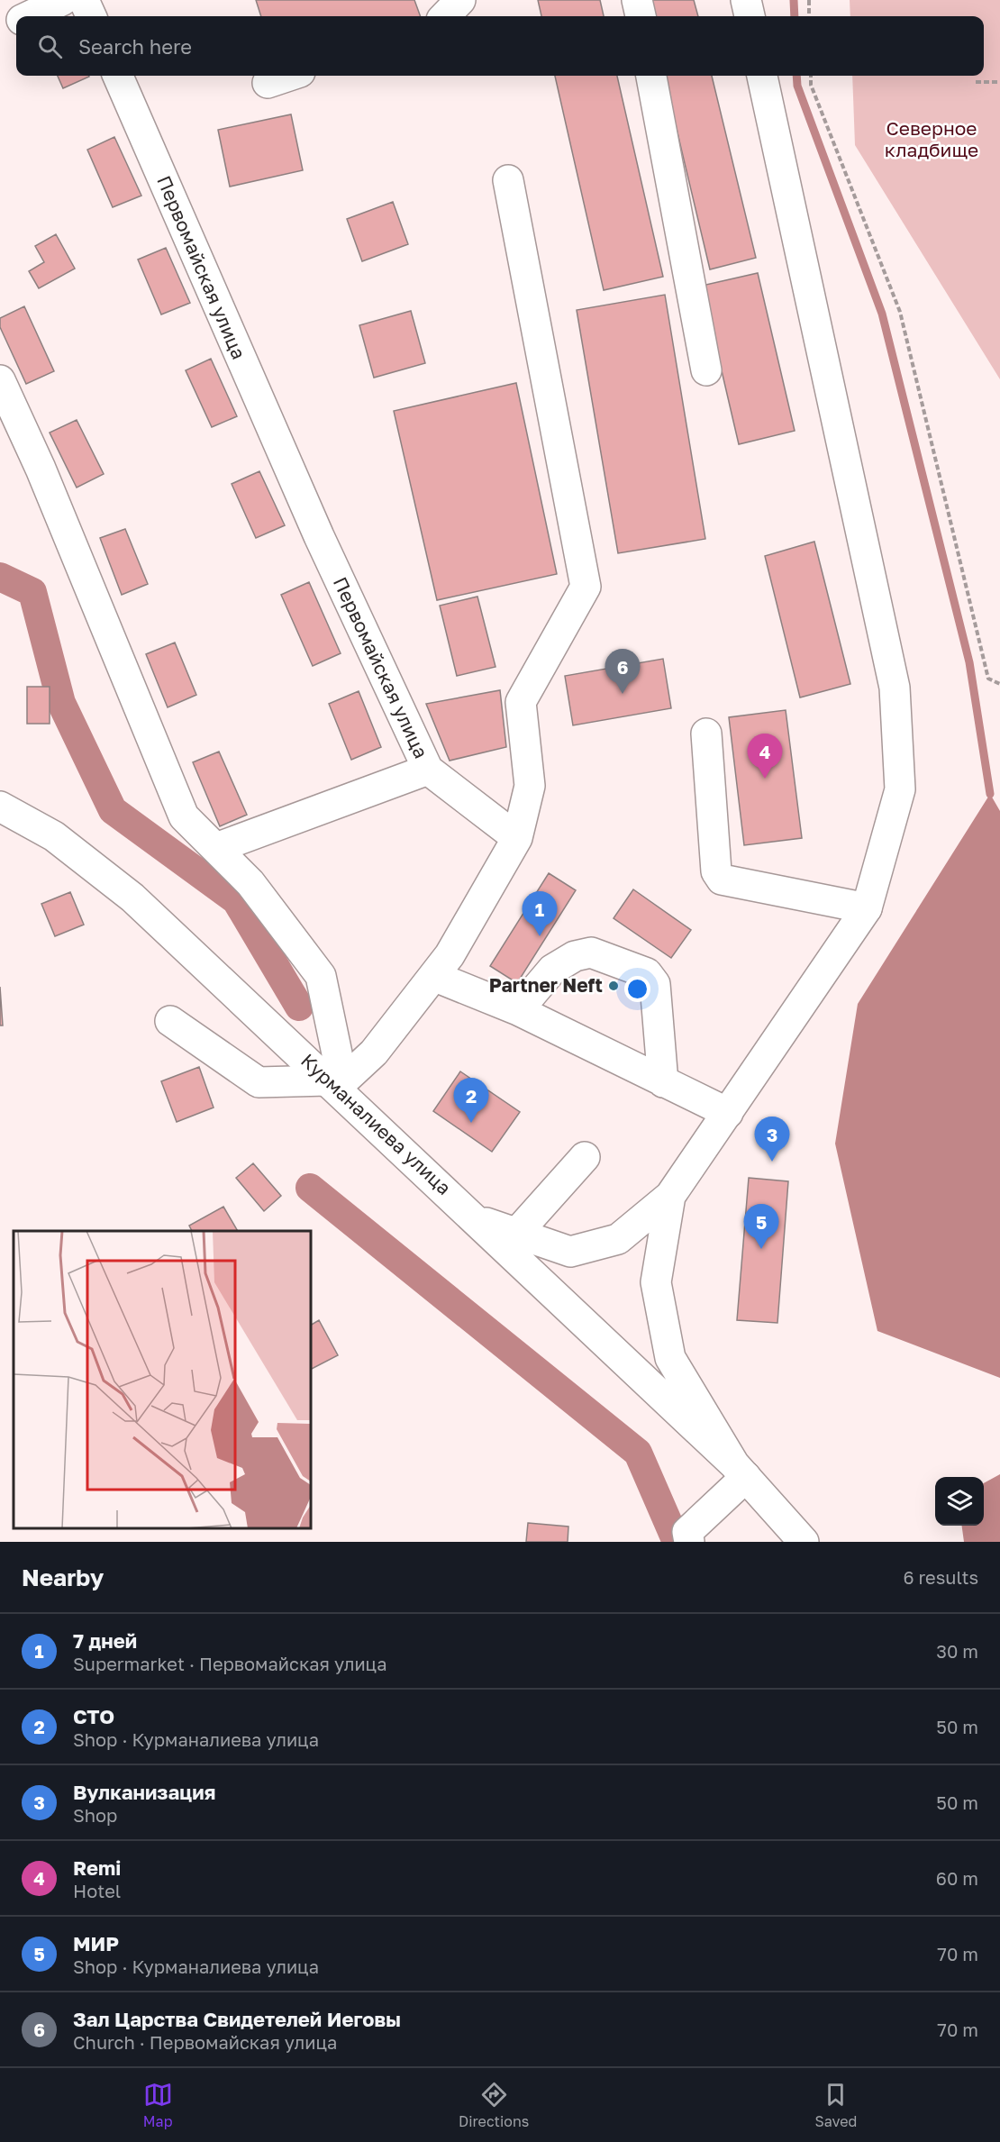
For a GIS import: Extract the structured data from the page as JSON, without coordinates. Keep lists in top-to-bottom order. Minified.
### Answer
{"streets":{"main road":["Первомайская улица","Курманалиева улица"]},"parks":["Северное кладбище"],"places":["Partner Neft"],"page":{"search":"Search here","pins":["6","4","1","2","3","5"],"heading":["Nearby","6 results"],"list":[{"mark":"1","name":"7 дней","note":"Supermarket · Первомайская улица","value":"30 m"},{"mark":"2","name":"СТО","note":"Shop · Курманалиева улица","value":"50 m"},{"mark":"3","name":"Вулканизация","note":"Shop","value":"50 m"},{"mark":"4","name":"Remi","note":"Hotel","value":"60 m"},{"mark":"5","name":"МИР","note":"Shop · Курманалиева улица","value":"70 m"},{"mark":"6","name":"Зал Царства Свидетелей Иеговы","note":"Church · Первомайская улица","value":"70 m"}],"nav":["Map","Directions","Saved"]}}
